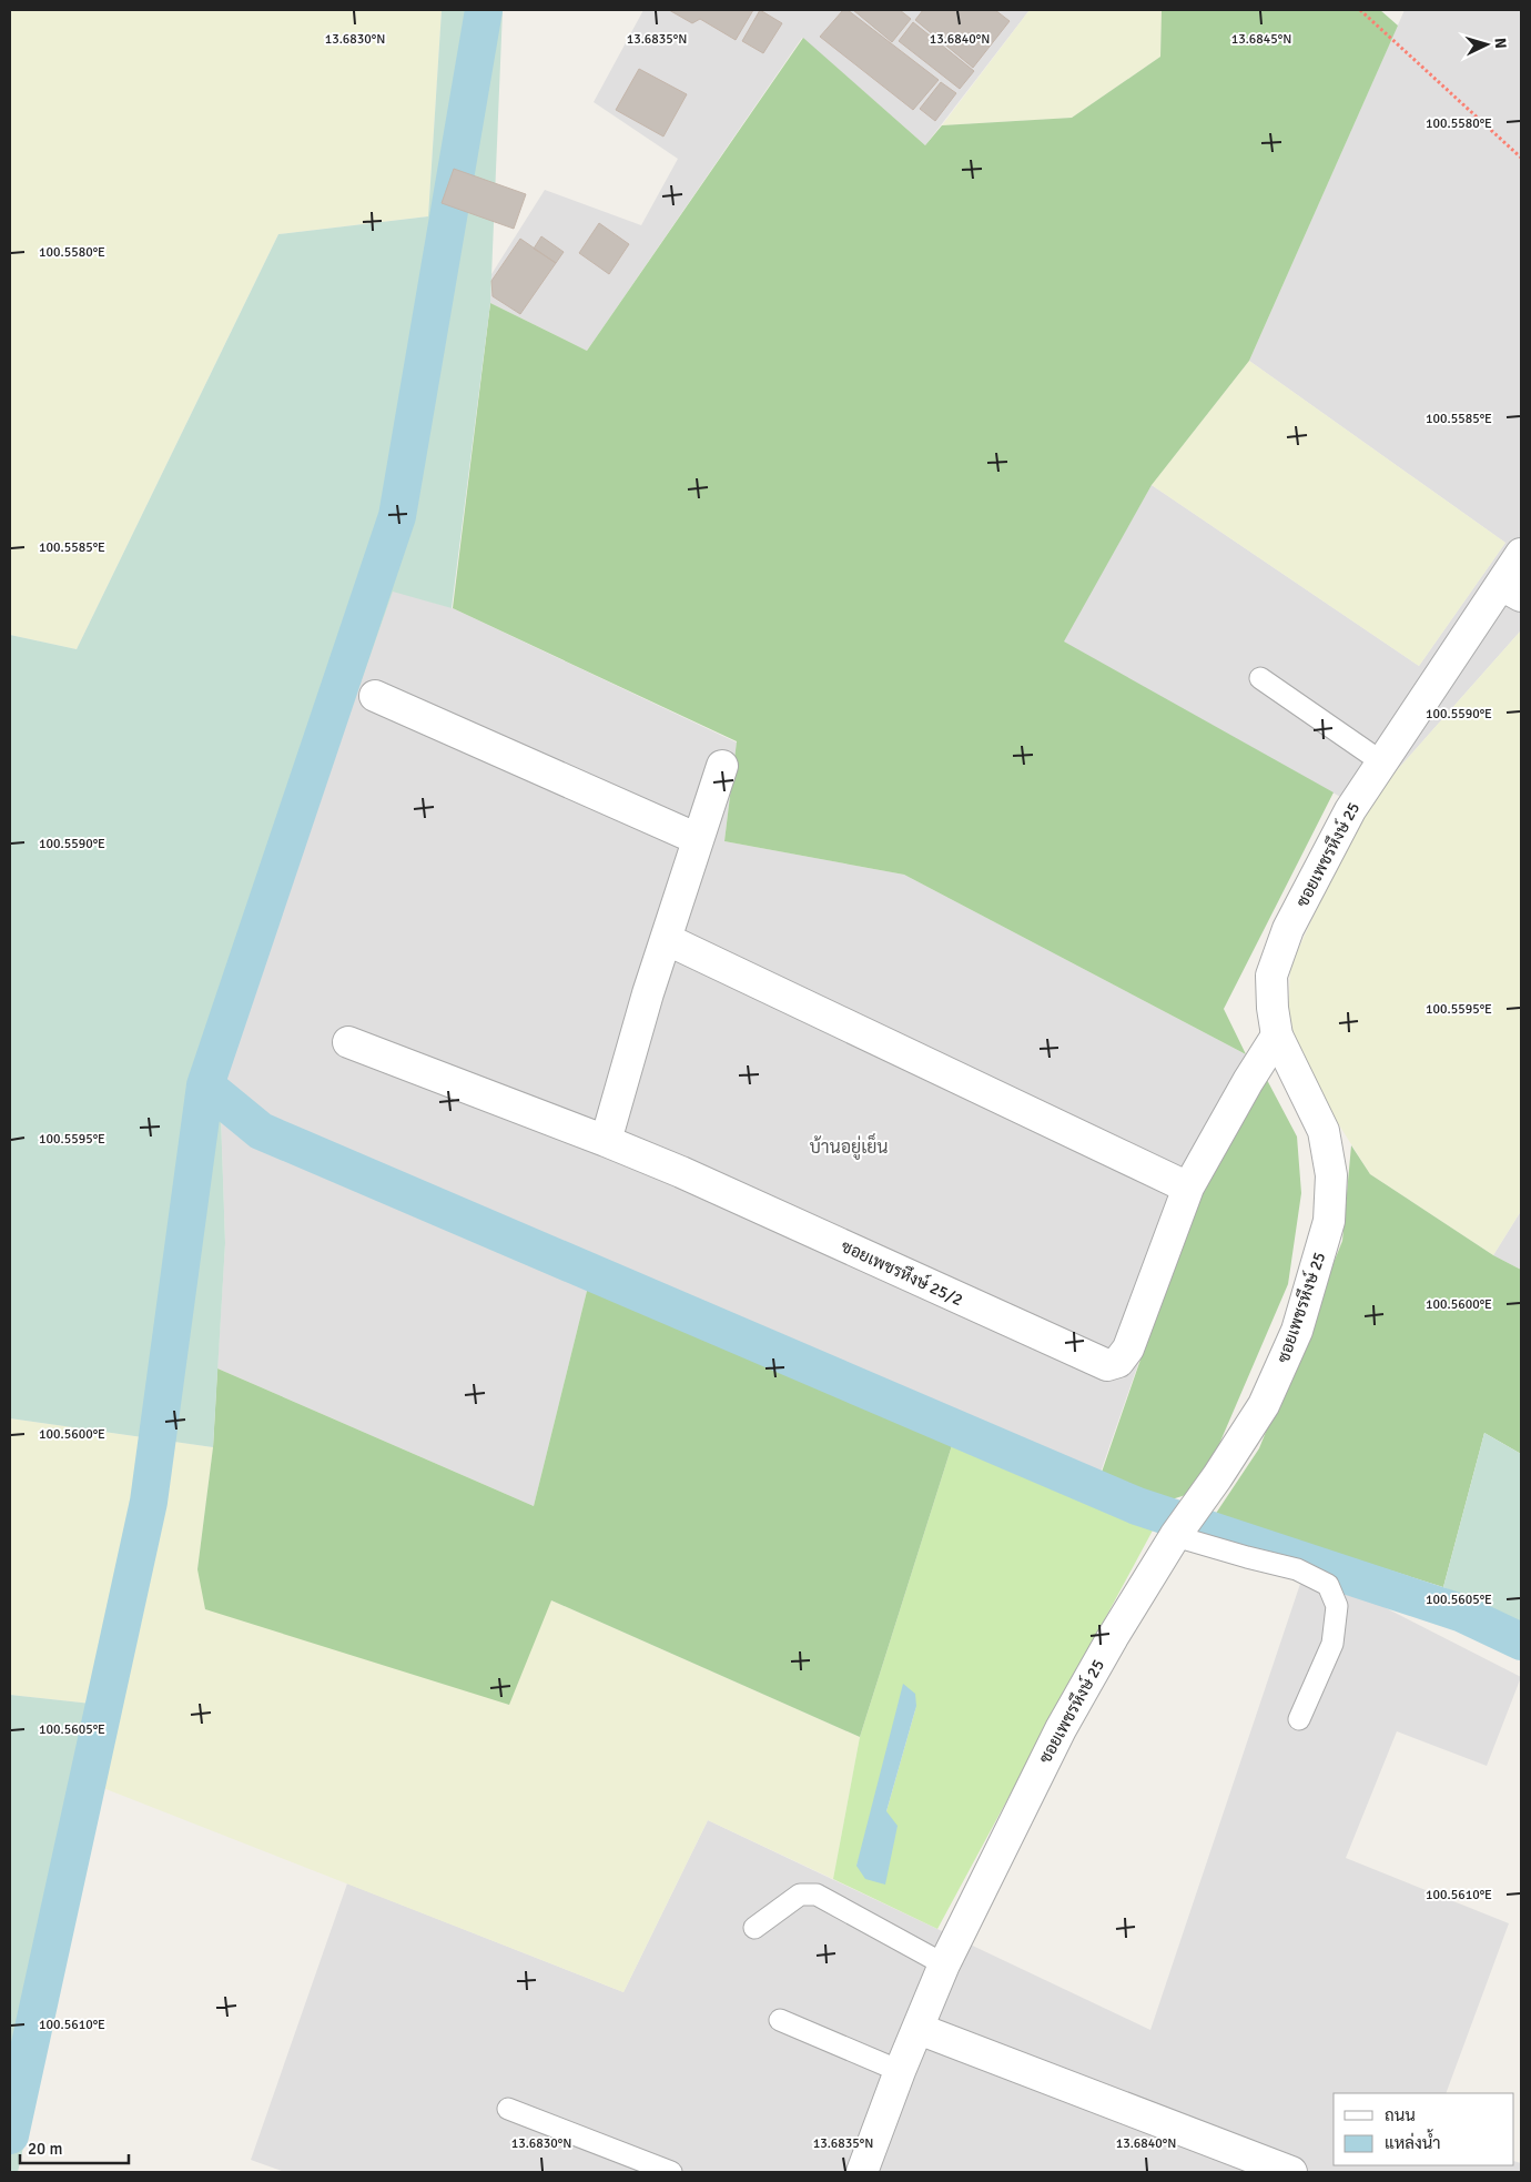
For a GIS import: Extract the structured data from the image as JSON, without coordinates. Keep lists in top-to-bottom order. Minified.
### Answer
{"streets":{"street":["ซอยเพชรหึงษ์ 25","ซอยเพชรหึงษ์ 25/2"]},"crossings":[["ซอยเพชรหึงษ์ 25","ซอยเพชรหึงษ์ 25/2"]],"districts":["บ้านอยู่เย็น"],"legend":["ถนน","แหล่งน้ำ"],"scale_bar":"20 m","north":"right","coordinates":["13.6830°N","13.6835°N","13.6840°N","13.6845°N","100.5580°E","100.5585°E","100.5590°E","100.5595°E","100.5600°E","100.5605°E","100.5610°E"]}
